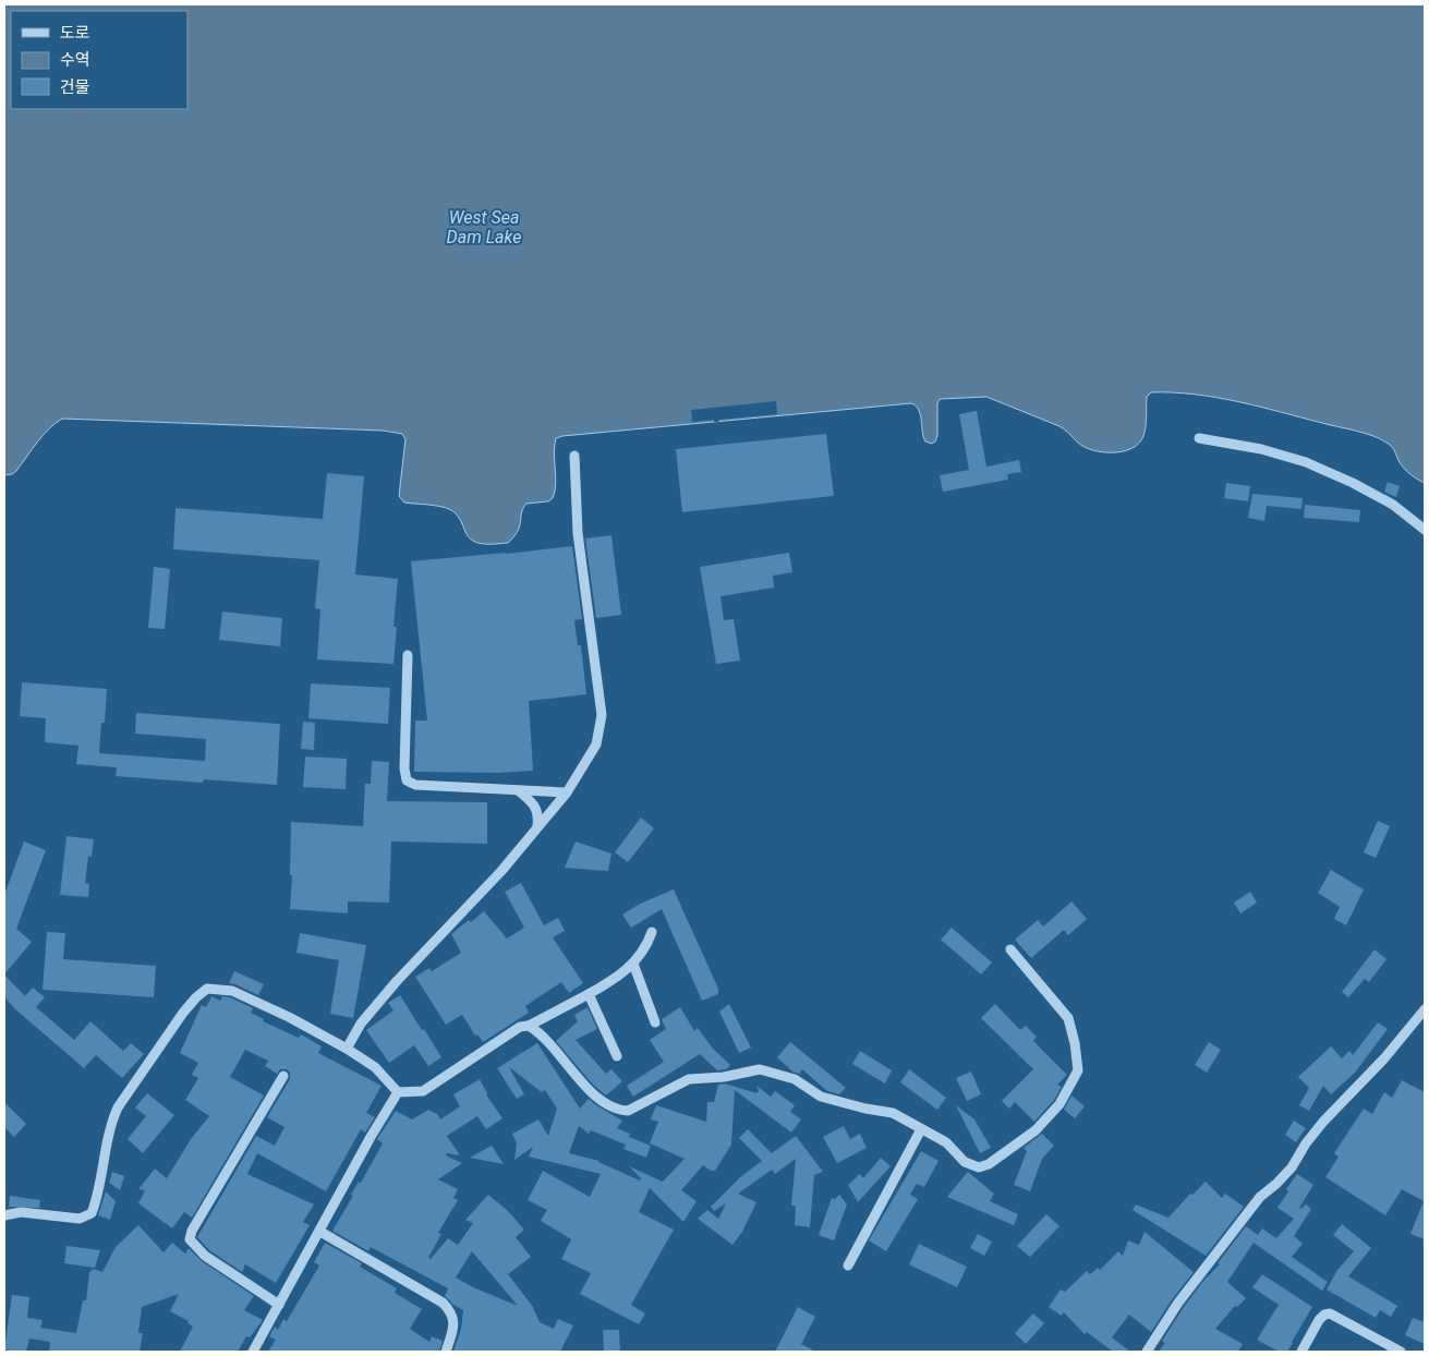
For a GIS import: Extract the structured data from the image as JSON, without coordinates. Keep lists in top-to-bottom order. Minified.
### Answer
{"water":["West Sea Dam Lake"],"legend":["도로","수역","건물"]}
